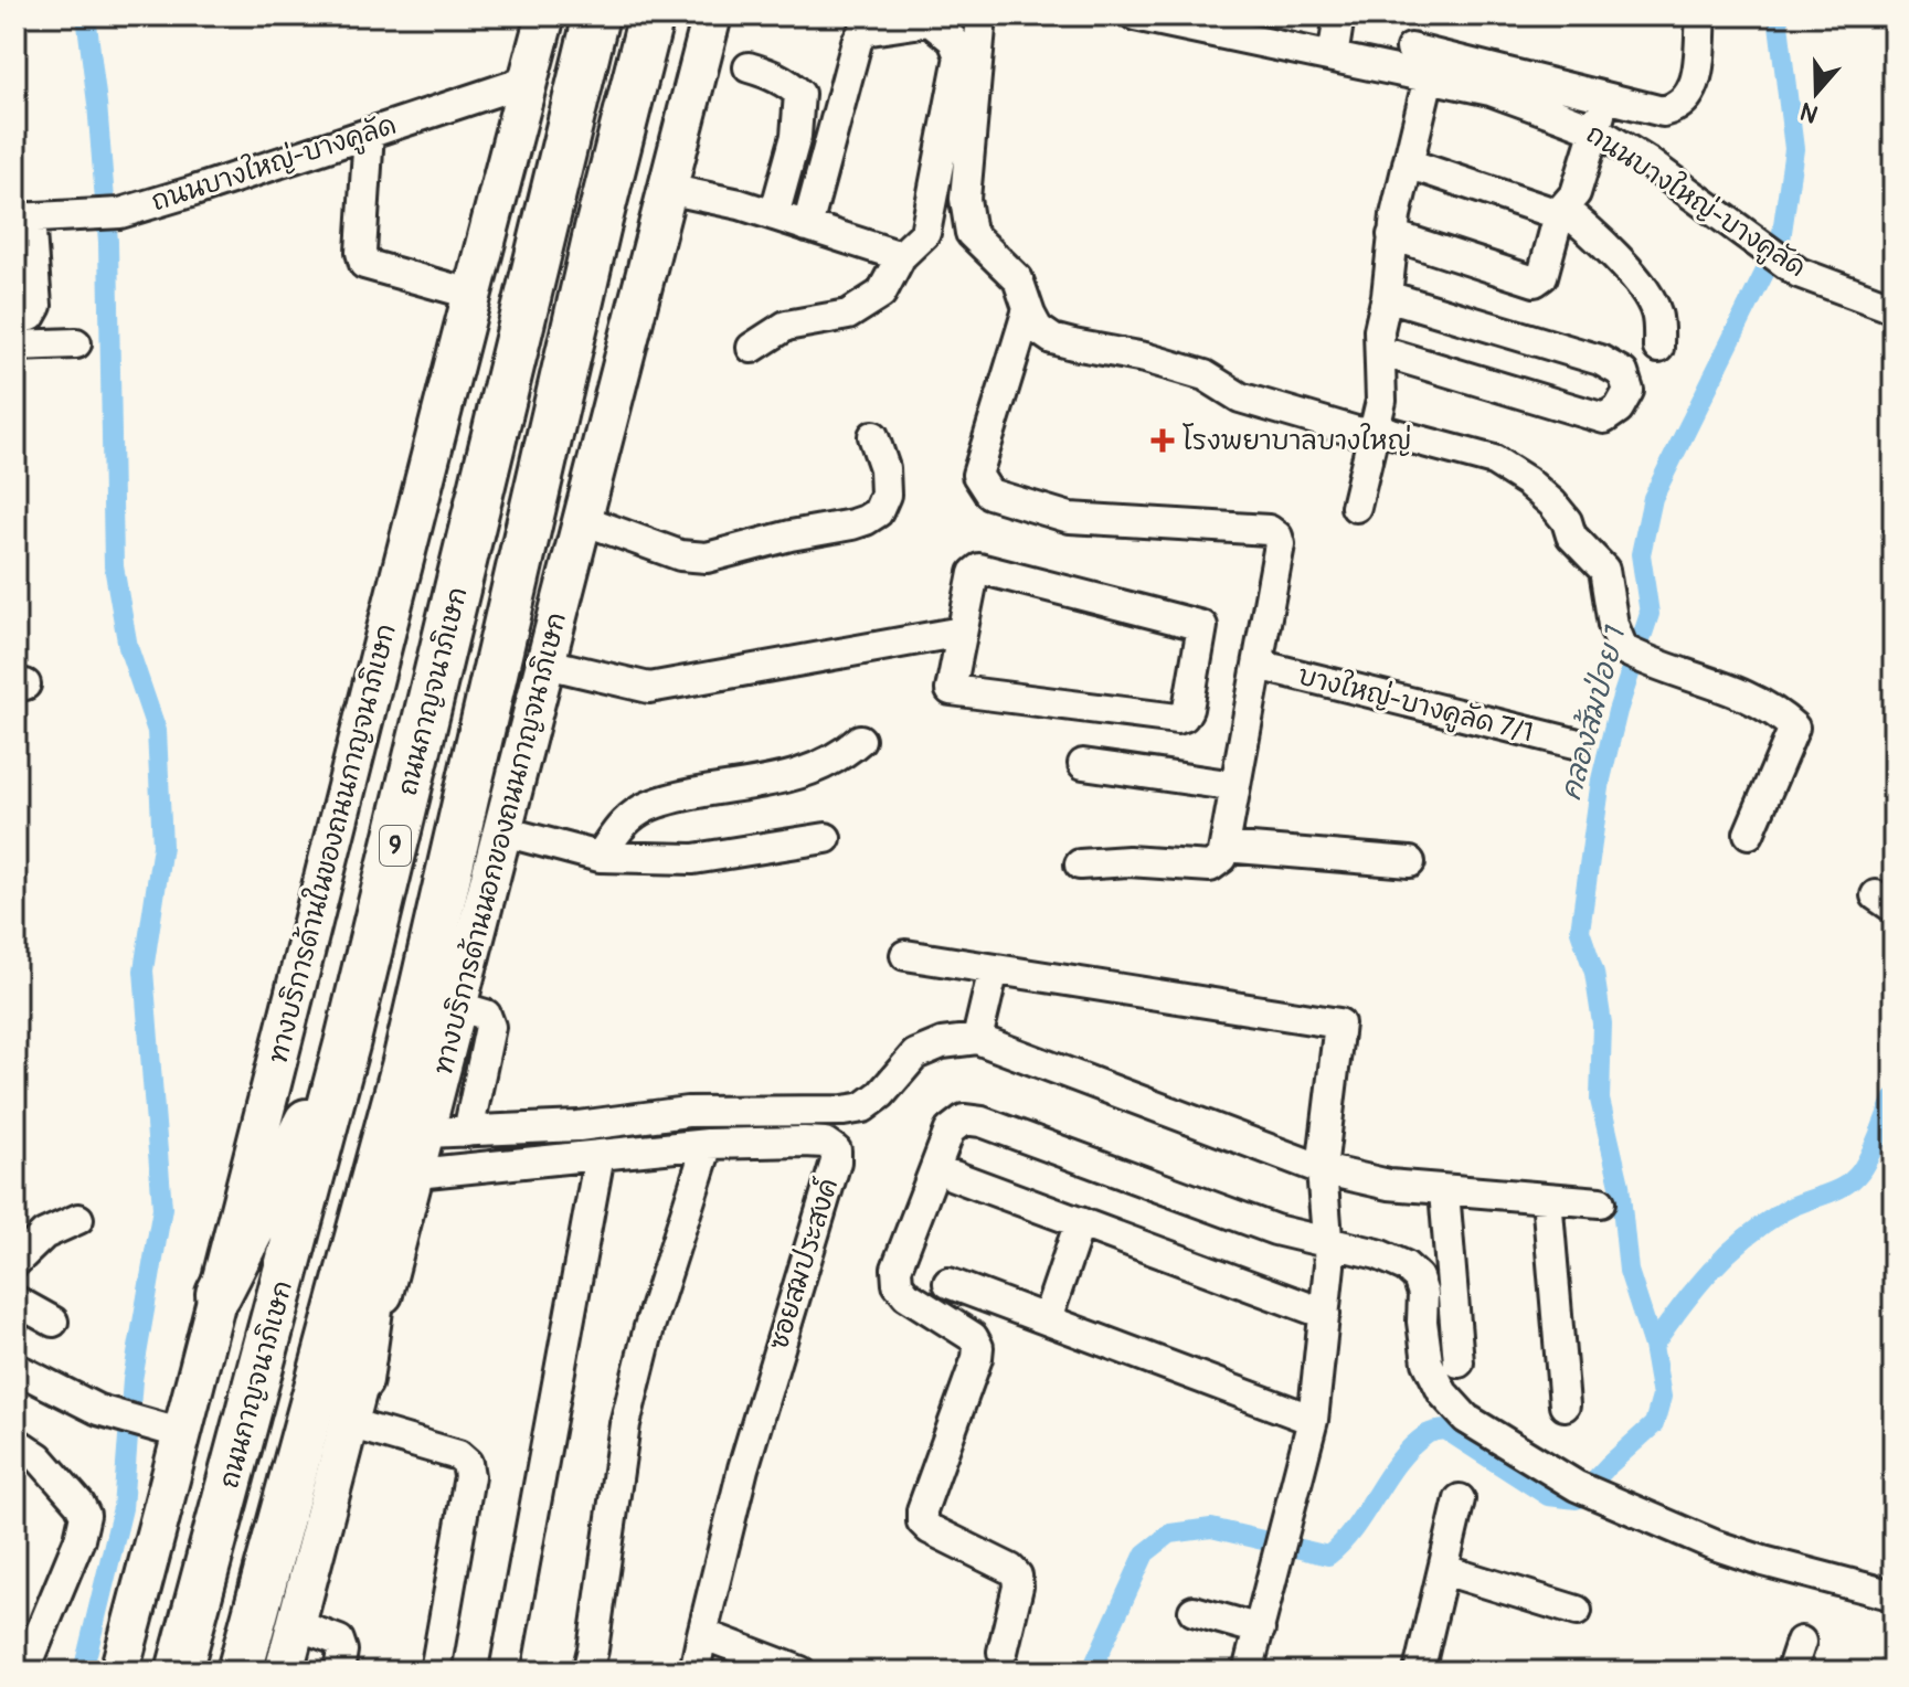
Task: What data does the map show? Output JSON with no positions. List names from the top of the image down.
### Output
{
  "streets": {
    "highway": ["ถนนกาญจนาภิเษก", "9"],
    "main road": ["ทางบริการด้านในของถนนกาญจนาภิเษก", "ทางบริการด้านนอกของถนนกาญจนาภิเษก"],
    "street": ["ถนนบางใหญ่-บางคูลัด", "บางใหญ่-บางคูลัด 7/1", "ซอยสมประสงค์"]
  },
  "crossings": [
    ["ถนนบางใหญ่-บางคูลัด", "ทางบริการด้านในของถนนกาญจนาภิเษก"],
    ["ทางบริการด้านนอกของถนนกาญจนาภิเษก", "ซอยสมประสงค์"]
  ],
  "water": ["คลองส้มป่อย 1"],
  "places": {
    "health": ["โรงพยาบาลบางใหญ่"]
  },
  "north": "bottom"
}
